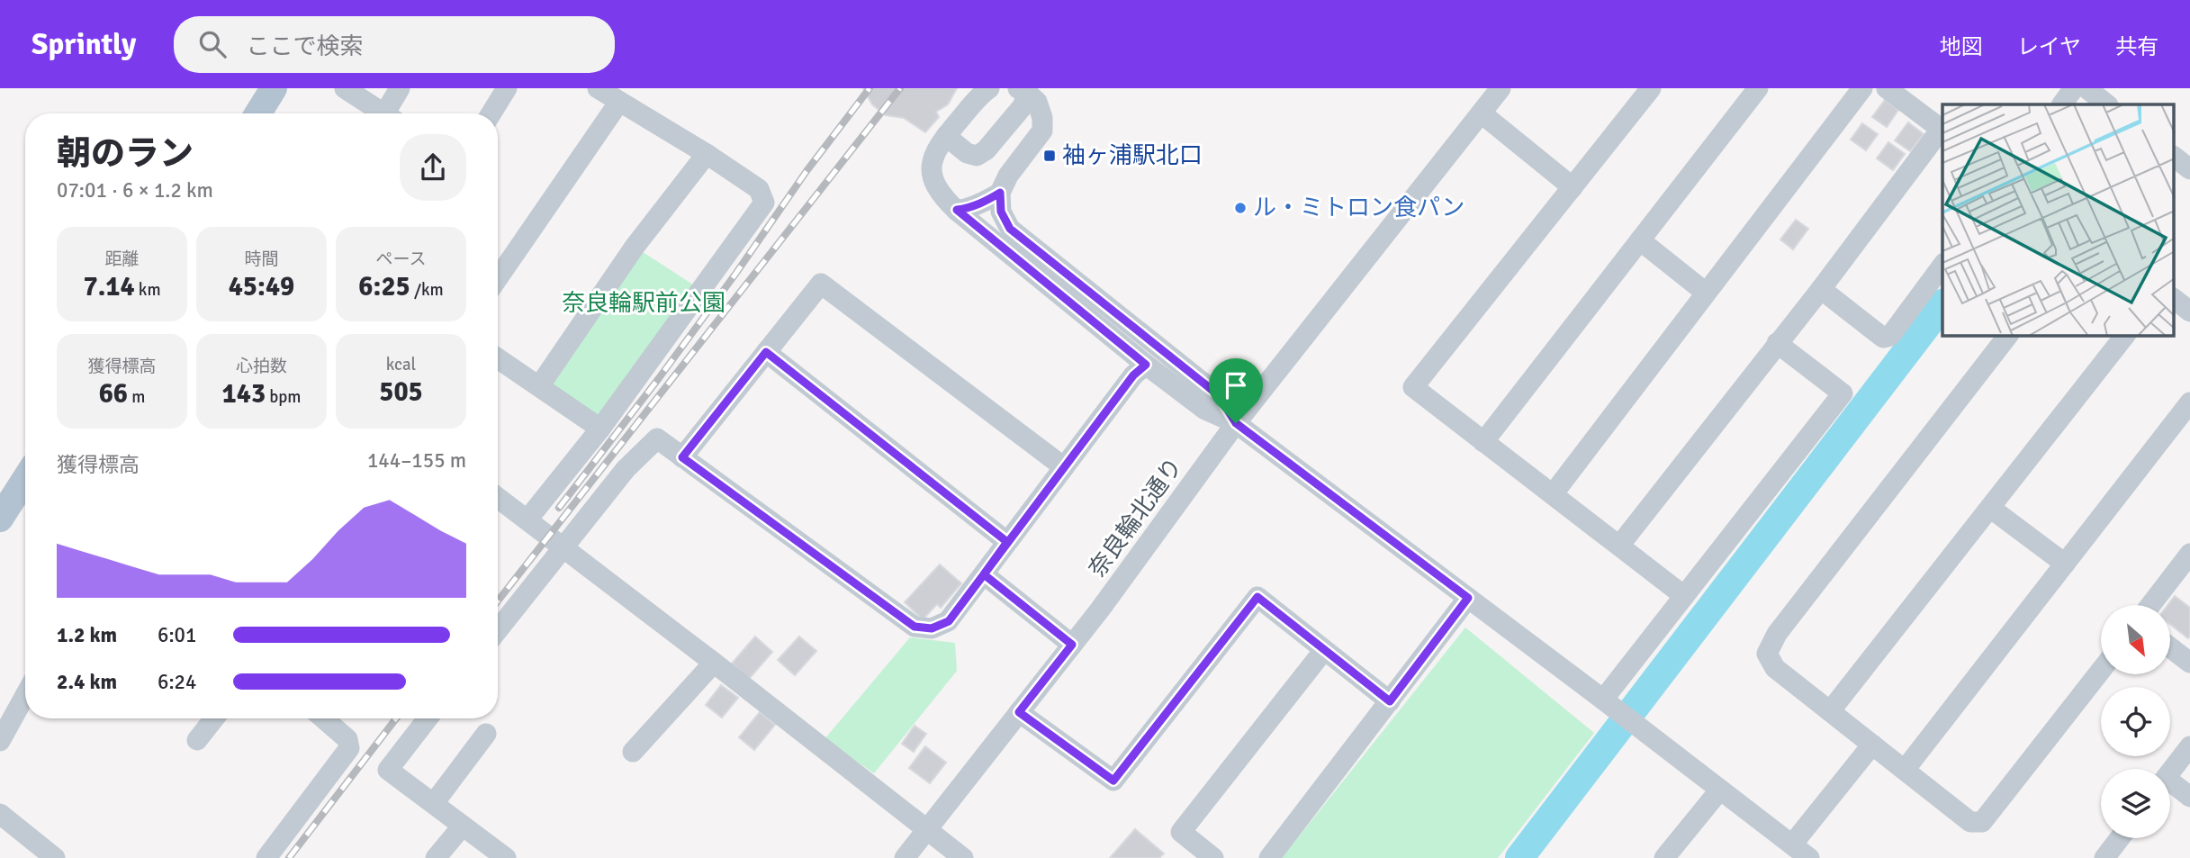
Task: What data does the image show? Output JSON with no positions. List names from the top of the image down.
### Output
{
  "streets": {
    "street": ["奈良輪北通り"]
  },
  "parks": ["奈良輪駅前公園"],
  "places": {
    "transit": ["袖ヶ浦駅北口"],
    "other": ["ル・ミトロン食パン"]
  },
  "north": "bottom right",
  "page": {
    "header": "Sprintly",
    "search": "ここで検索",
    "nav": ["地図", "レイヤ", "共有"],
    "heading": ["朝のラン", "07:01 · 6 × 1.2 km"],
    "stats": [
      ["距離", "7.14 km"],
      ["時間", "45:49"],
      ["ペース", "6:25 /km"],
      ["獲得標高", "66 m"],
      ["心拍数", "143 bpm"],
      ["kcal", "505"]
    ],
    "chart": ["獲得標高", "144–155 m"],
    "list": [
      {
        "name": "1.2 km",
        "note": "6:01"
      },
      {
        "name": "2.4 km",
        "note": "6:24"
      }
    ]
  }
}
